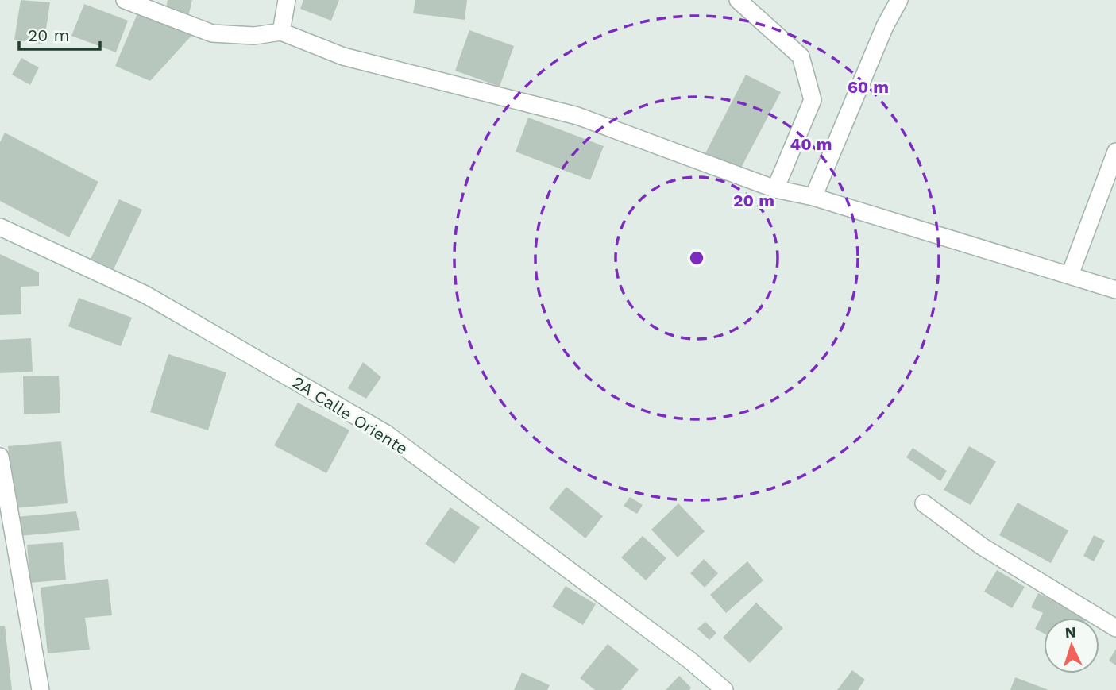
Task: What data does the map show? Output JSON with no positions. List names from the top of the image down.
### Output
{
  "streets": {
    "street": ["2A Calle Oriente"]
  },
  "scale_bar": "20 m",
  "north": "top",
  "rings": ["60 m", "40 m", "20 m"]
}
